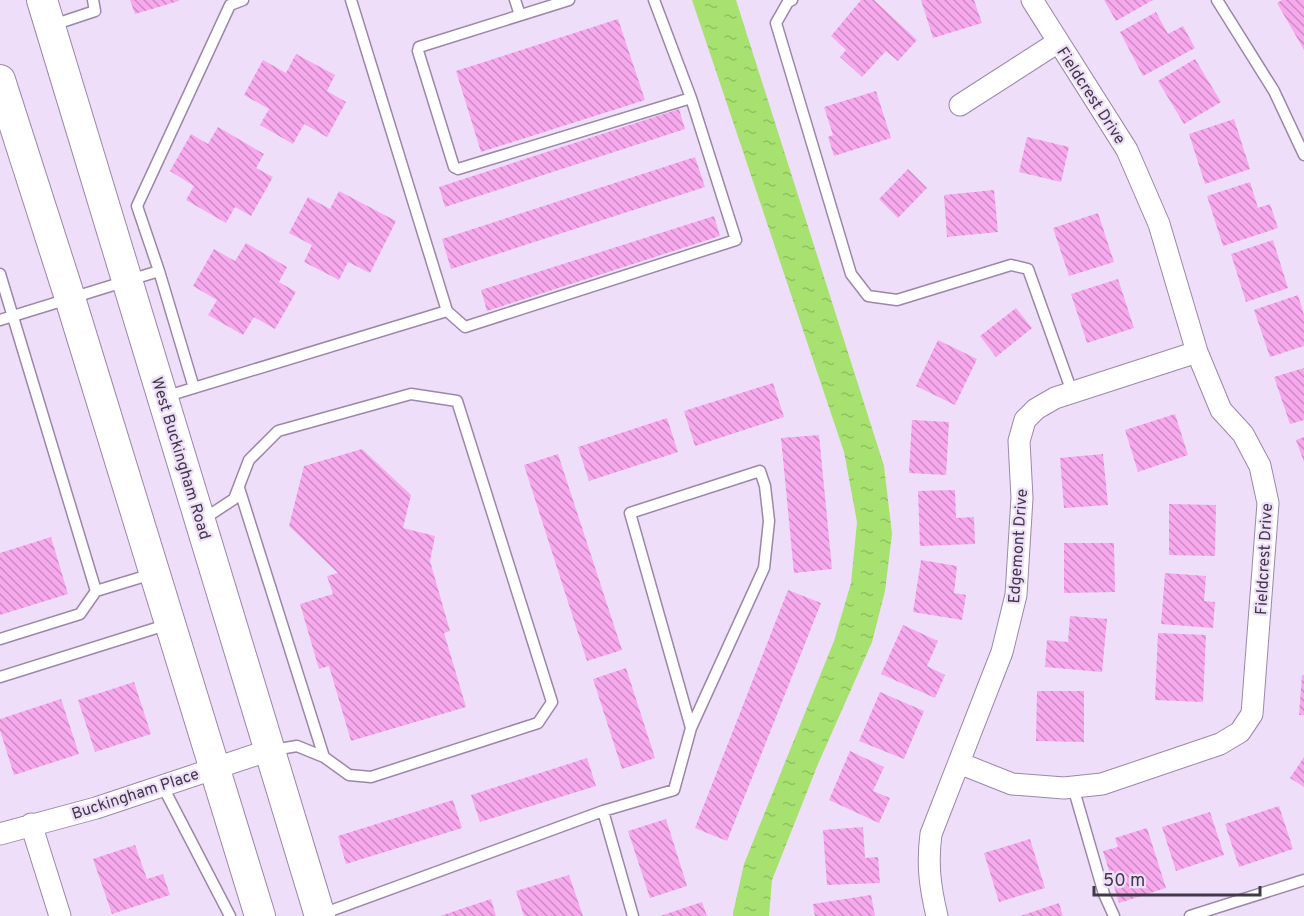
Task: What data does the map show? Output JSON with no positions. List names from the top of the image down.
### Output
{
  "streets": {
    "main road": ["West Buckingham Road"],
    "street": ["Fieldcrest Drive", "Edgemont Drive", "Buckingham Place"]
  },
  "crossings": [
    ["Fieldcrest Drive", "Edgemont Drive"],
    ["West Buckingham Road", "Buckingham Place"]
  ],
  "scale_bar": "50 m"
}
